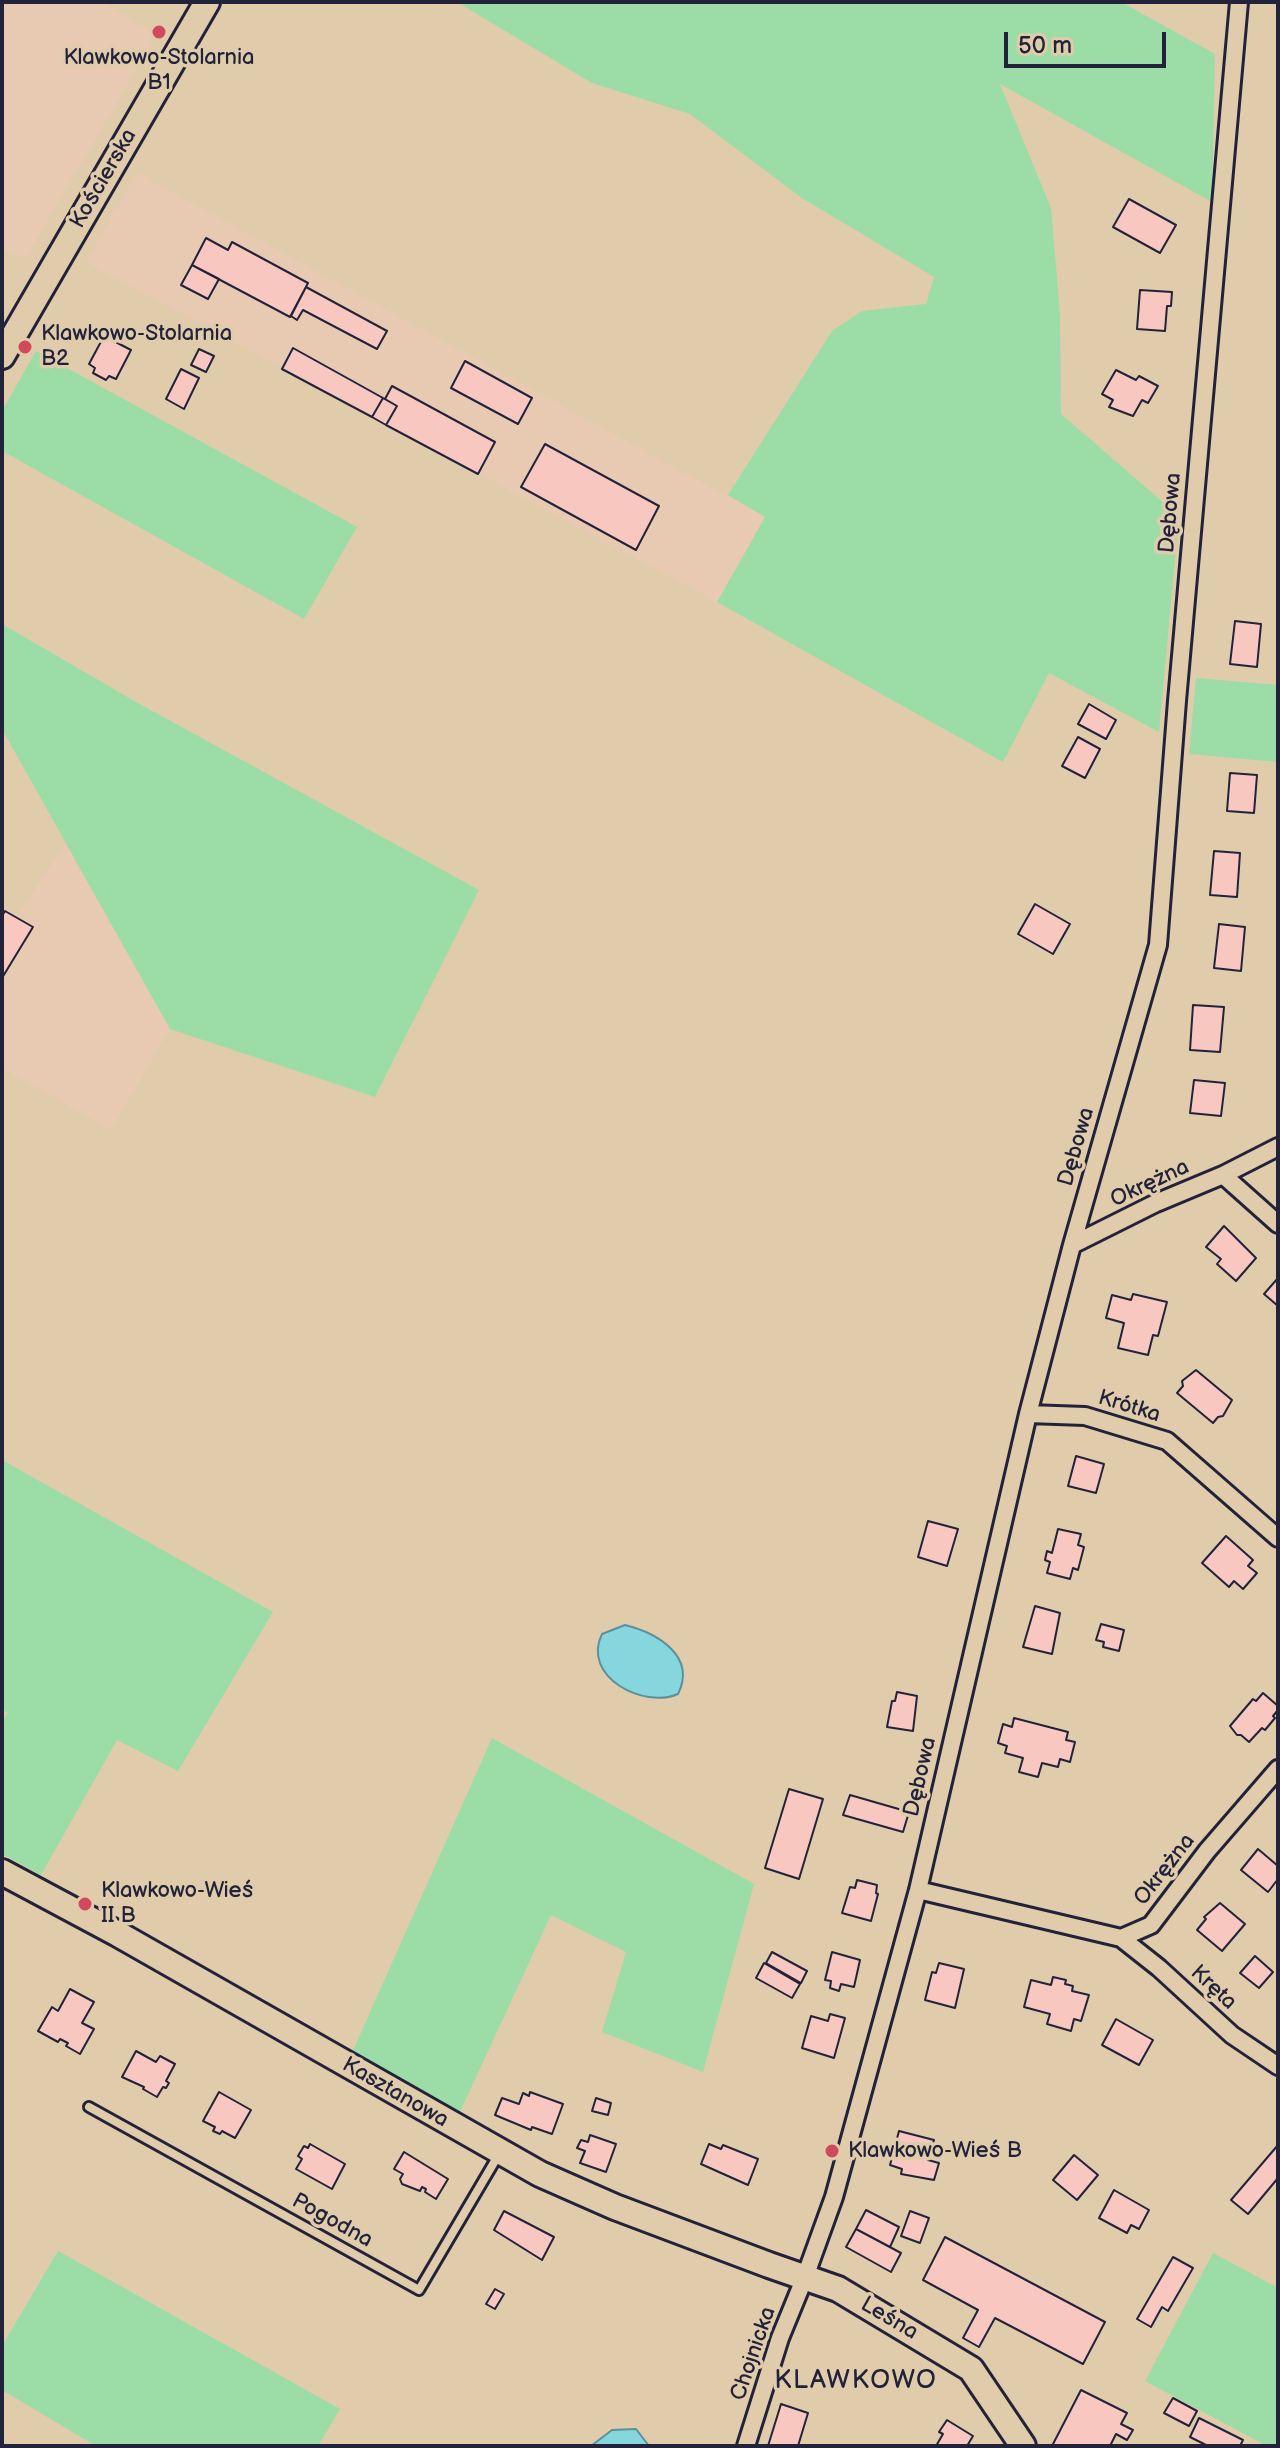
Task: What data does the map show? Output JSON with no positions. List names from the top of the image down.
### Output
{
  "streets": {
    "street": [
      "Kościerska",
      "Dębowa",
      "Okrężna",
      "Krótka",
      "Kręta",
      "Kasztanowa",
      "Leśna",
      "Chojnicka"
    ],
    "lane": ["Pogodna"]
  },
  "crossings": [
    ["Dębowa", "Okrężna"],
    ["Dębowa", "Krótka"],
    ["Dębowa", "Kasztanowa"],
    ["Dębowa", "Leśna"],
    ["Dębowa", "Chojnicka"],
    ["Okrężna", "Kręta"],
    ["Kasztanowa", "Pogodna"],
    ["Kasztanowa", "Leśna"],
    ["Kasztanowa", "Chojnicka"],
    ["Leśna", "Chojnicka"]
  ],
  "districts": ["KLAWKOWO"],
  "places": [
    "Klawkowo-Stolarnia B1",
    "Klawkowo-Stolarnia B2",
    "Klawkowo-Wieś II B",
    "Klawkowo-Wieś B"
  ],
  "scale_bar": "50 m"
}
